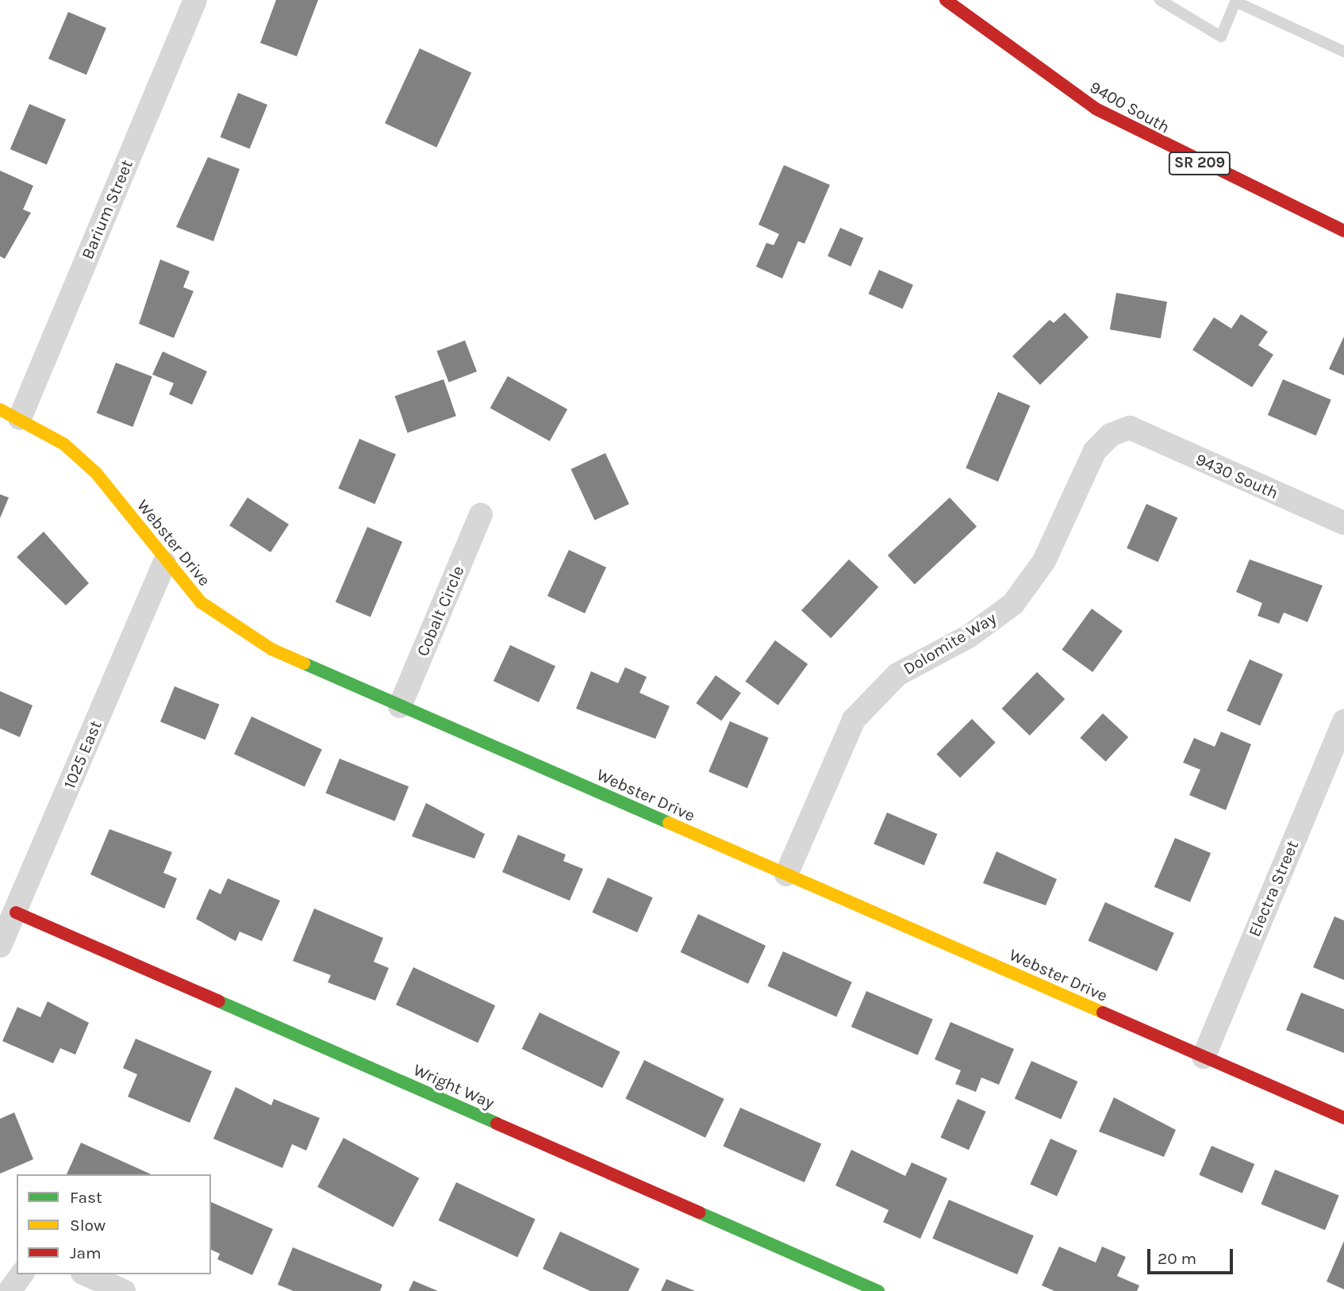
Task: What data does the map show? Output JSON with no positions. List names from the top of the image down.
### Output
{
  "streets": {
    "street": [
      "9400 South",
      "SR 209",
      "Barium Street",
      "9430 South",
      "Webster Drive",
      "Cobalt Circle",
      "Dolomite Way",
      "1025 East",
      "Electra Street",
      "Wright Way"
    ]
  },
  "crossings": [
    ["Barium Street", "Webster Drive"],
    ["9430 South", "Dolomite Way"],
    ["Webster Drive", "Cobalt Circle"],
    ["Webster Drive", "Dolomite Way"],
    ["Webster Drive", "1025 East"],
    ["Webster Drive", "Electra Street"],
    ["1025 East", "Wright Way"]
  ],
  "legend": ["Fast", "Slow", "Jam"],
  "scale_bar": "20 m"
}
